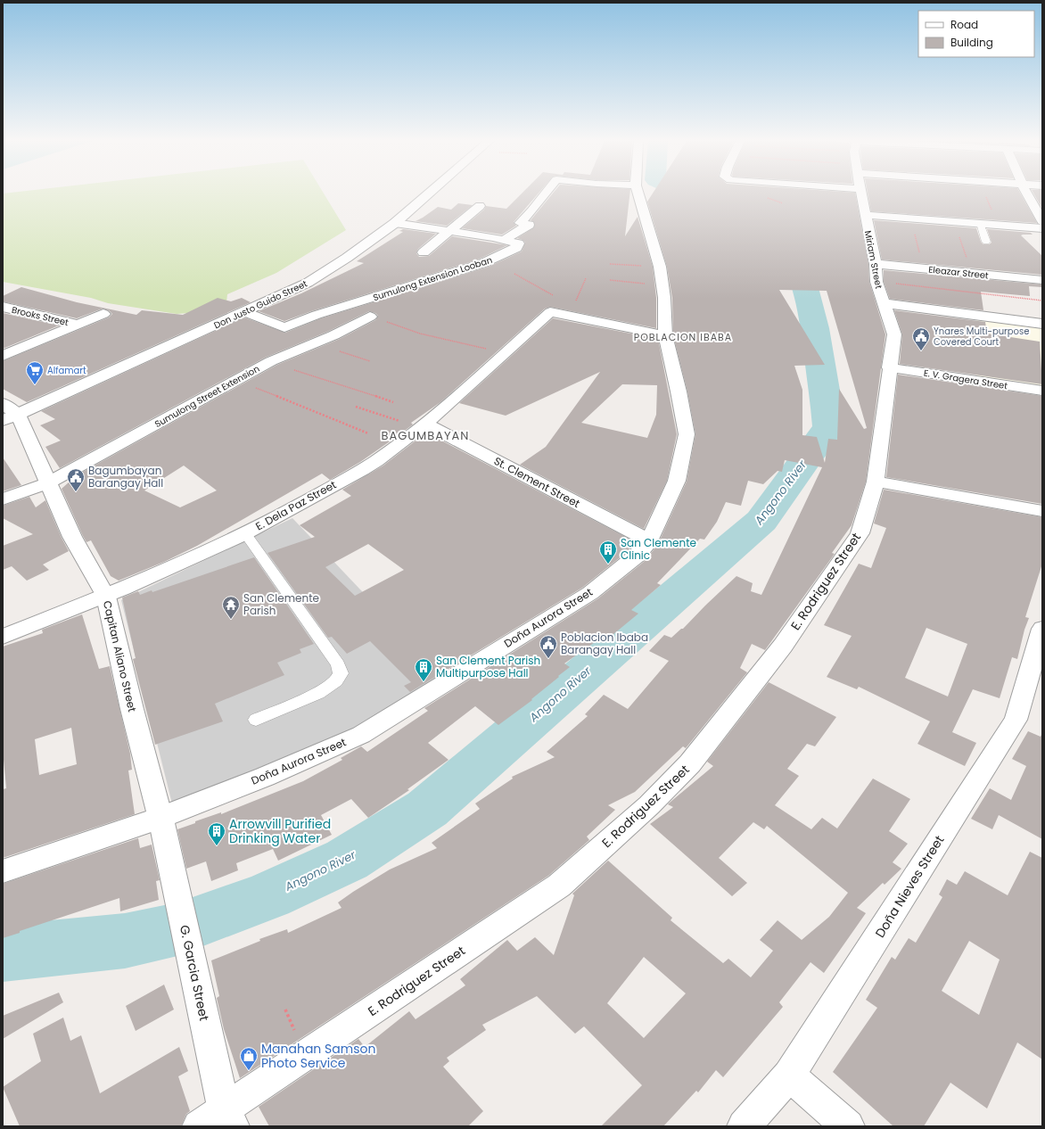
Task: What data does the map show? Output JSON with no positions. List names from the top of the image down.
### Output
{
  "streets": {
    "street": [
      "Miriam Street",
      "Eleazar Street",
      "Sumulong Extension Looban",
      "Don Justo Guido Street",
      "Brooks Street",
      "E. V. Gragera Street",
      "Sumulong Street Extension",
      "St. Clement Street",
      "E. Dela Paz Street",
      "E. Rodriguez Street",
      "Doña Aurora Street",
      "Capitan Aliano Street",
      "Doña Nieves Street",
      "G. Garcia Street"
    ]
  },
  "crossings": [
    ["Miriam Street", "Eleazar Street"],
    ["Miriam Street", "E. Rodriguez Street"],
    ["Sumulong Extension Looban", "Don Justo Guido Street"],
    ["Don Justo Guido Street", "Capitan Aliano Street"],
    ["E. V. Gragera Street", "E. Rodriguez Street"],
    ["Sumulong Street Extension", "Capitan Aliano Street"],
    ["St. Clement Street", "E. Dela Paz Street"],
    ["St. Clement Street", "Doña Aurora Street"],
    ["E. Dela Paz Street", "Capitan Aliano Street"],
    ["E. Rodriguez Street", "G. Garcia Street"],
    ["Doña Aurora Street", "Capitan Aliano Street"],
    ["Doña Aurora Street", "G. Garcia Street"],
    ["Capitan Aliano Street", "G. Garcia Street"]
  ],
  "districts": ["POBLACION IBABA", "BAGUMBAYAN"],
  "water": ["Angono River"],
  "places": {
    "public building": ["Ynares Multi-purpose Covered Court", "Bagumbayan Barangay Hall", "Poblacion Ibaba Barangay Hall"],
    "supermarket": ["Alfamart"],
    "building": ["San Clemente Clinic", "San Clement Parish Multipurpose Hall", "Arrowvill Purified Drinking Water"],
    "temple": ["San Clemente Parish"],
    "shop": ["Manahan Samson Photo Service"]
  },
  "legend": ["Road", "Building"]
}
